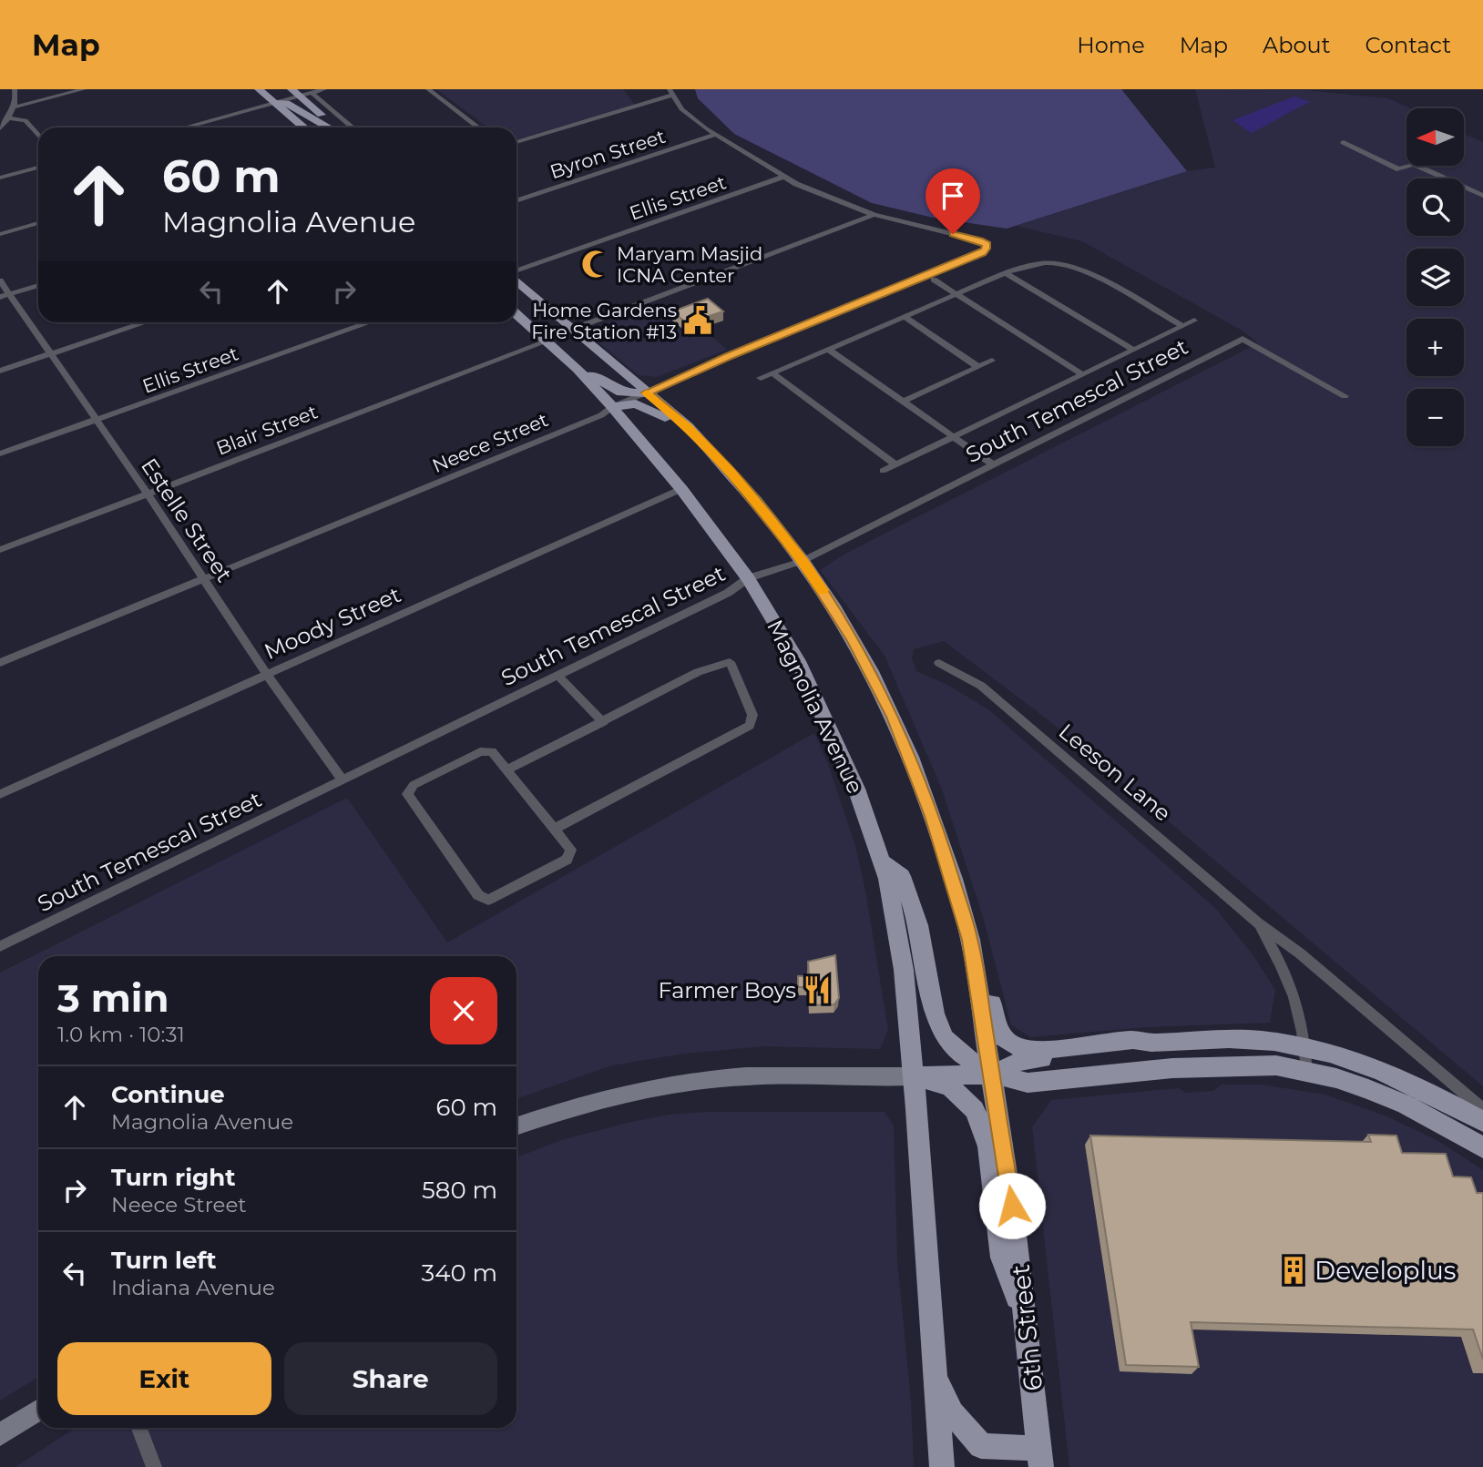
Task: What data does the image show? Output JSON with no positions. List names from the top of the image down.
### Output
{
  "streets": {
    "main road": ["Magnolia Avenue", "6th Street"],
    "street": [
      "Byron Street",
      "Ellis Street",
      "South Temescal Street",
      "Blair Street",
      "Neece Street",
      "Estelle Street",
      "Moody Street",
      "Leeson Lane"
    ]
  },
  "crossings": [
    ["Ellis Street", "Estelle Street"],
    ["South Temescal Street", "Estelle Street"],
    ["South Temescal Street", "Magnolia Avenue"],
    ["Blair Street", "Estelle Street"],
    ["Blair Street", "Magnolia Avenue"],
    ["Neece Street", "Estelle Street"],
    ["Neece Street", "Magnolia Avenue"],
    ["Estelle Street", "Moody Street"],
    ["Moody Street", "Magnolia Avenue"]
  ],
  "places": {
    "mosque": ["Maryam Masjid ICNA Center"],
    "public building": ["Home Gardens Fire Station #13"],
    "restaurant": ["Farmer Boys"],
    "building": ["Developlus"]
  },
  "north": "left",
  "page": {
    "header": "Map",
    "nav": [
      "Home",
      "Map",
      "About",
      "Contact"
    ],
    "map_buttons": ["+", "−"],
    "turn": ["60 m", "Magnolia Avenue"],
    "heading": ["3 min", "1.0 km · 10:31"],
    "list": [
      {
        "name": "Continue",
        "note": "Magnolia Avenue",
        "value": "60 m"
      },
      {
        "name": "Turn right",
        "note": "Neece Street",
        "value": "580 m"
      },
      {
        "name": "Turn left",
        "note": "Indiana Avenue",
        "value": "340 m"
      }
    ],
    "buttons": ["Exit", "Share"]
  }
}
